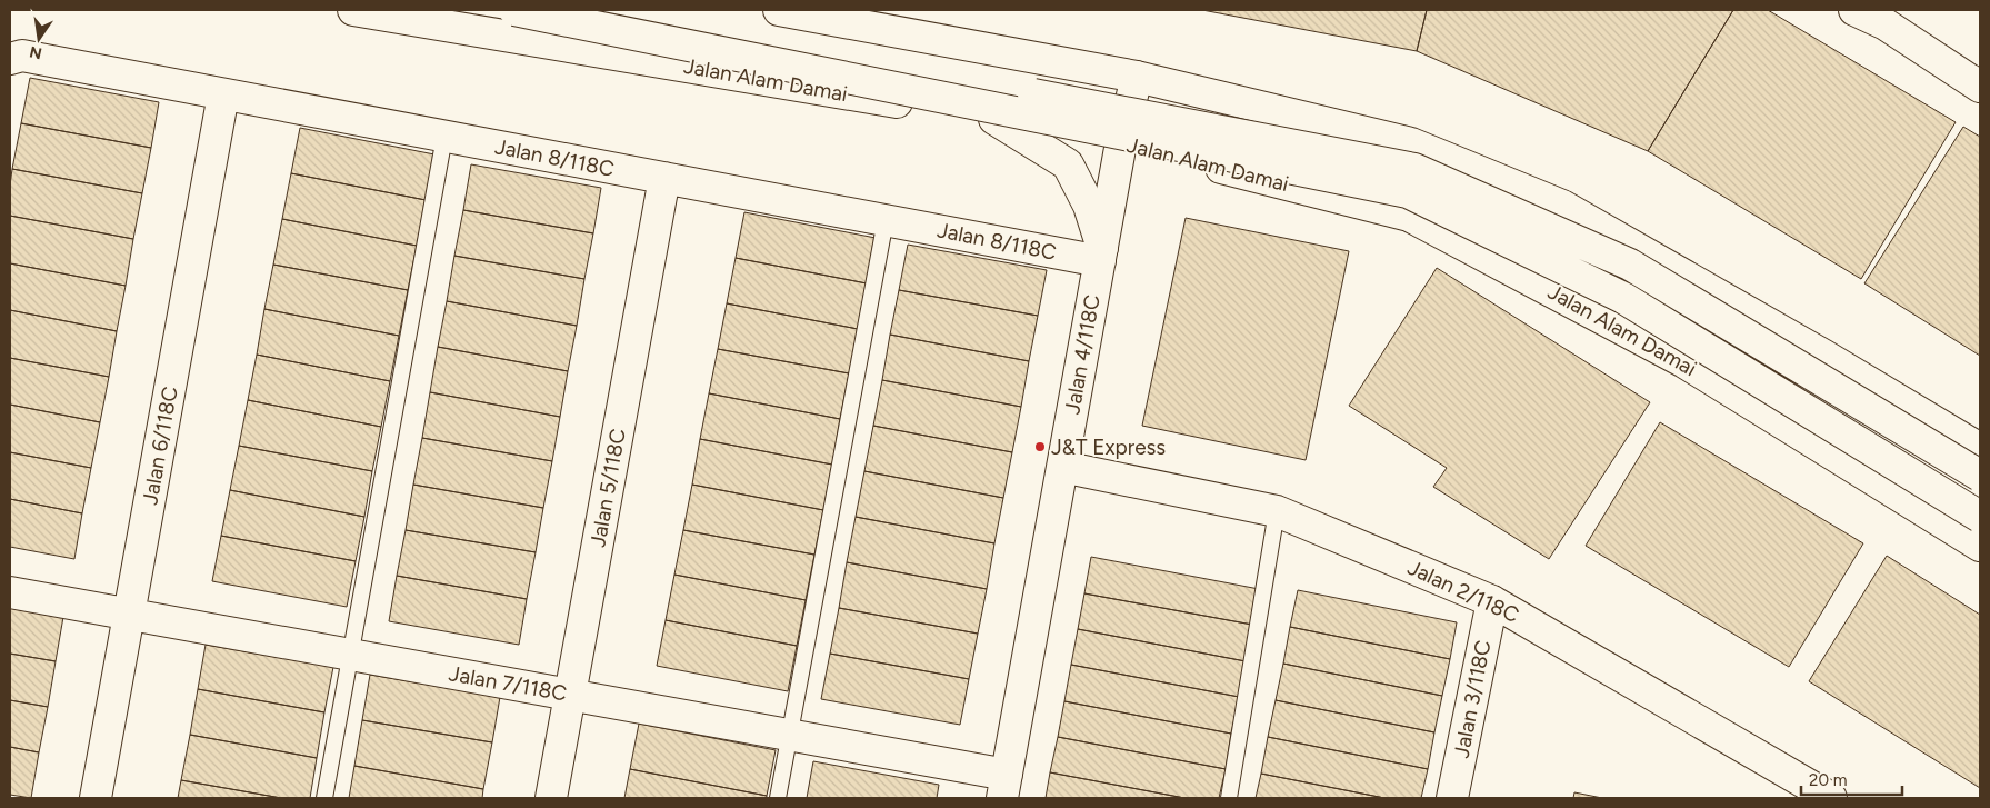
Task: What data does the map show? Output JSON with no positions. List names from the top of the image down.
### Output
{
  "streets": {
    "main road": [
      "Jalan Alam Damai",
      "Jalan 8/118C",
      "Jalan 4/118C",
      "Jalan 6/118C",
      "Jalan 5/118C",
      "Jalan 2/118C",
      "Jalan 7/118C",
      "Jalan 3/118C"
    ]
  },
  "crossings": [
    ["Jalan Alam Damai", "Jalan 4/118C"],
    ["Jalan 8/118C", "Jalan 4/118C"],
    ["Jalan 8/118C", "Jalan 6/118C"],
    ["Jalan 8/118C", "Jalan 5/118C"],
    ["Jalan 4/118C", "Jalan 2/118C"],
    ["Jalan 4/118C", "Jalan 7/118C"],
    ["Jalan 6/118C", "Jalan 7/118C"],
    ["Jalan 5/118C", "Jalan 7/118C"],
    ["Jalan 2/118C", "Jalan 3/118C"]
  ],
  "places": ["J&T Express"],
  "scale_bar": "20 m",
  "north": "bottom"
}
